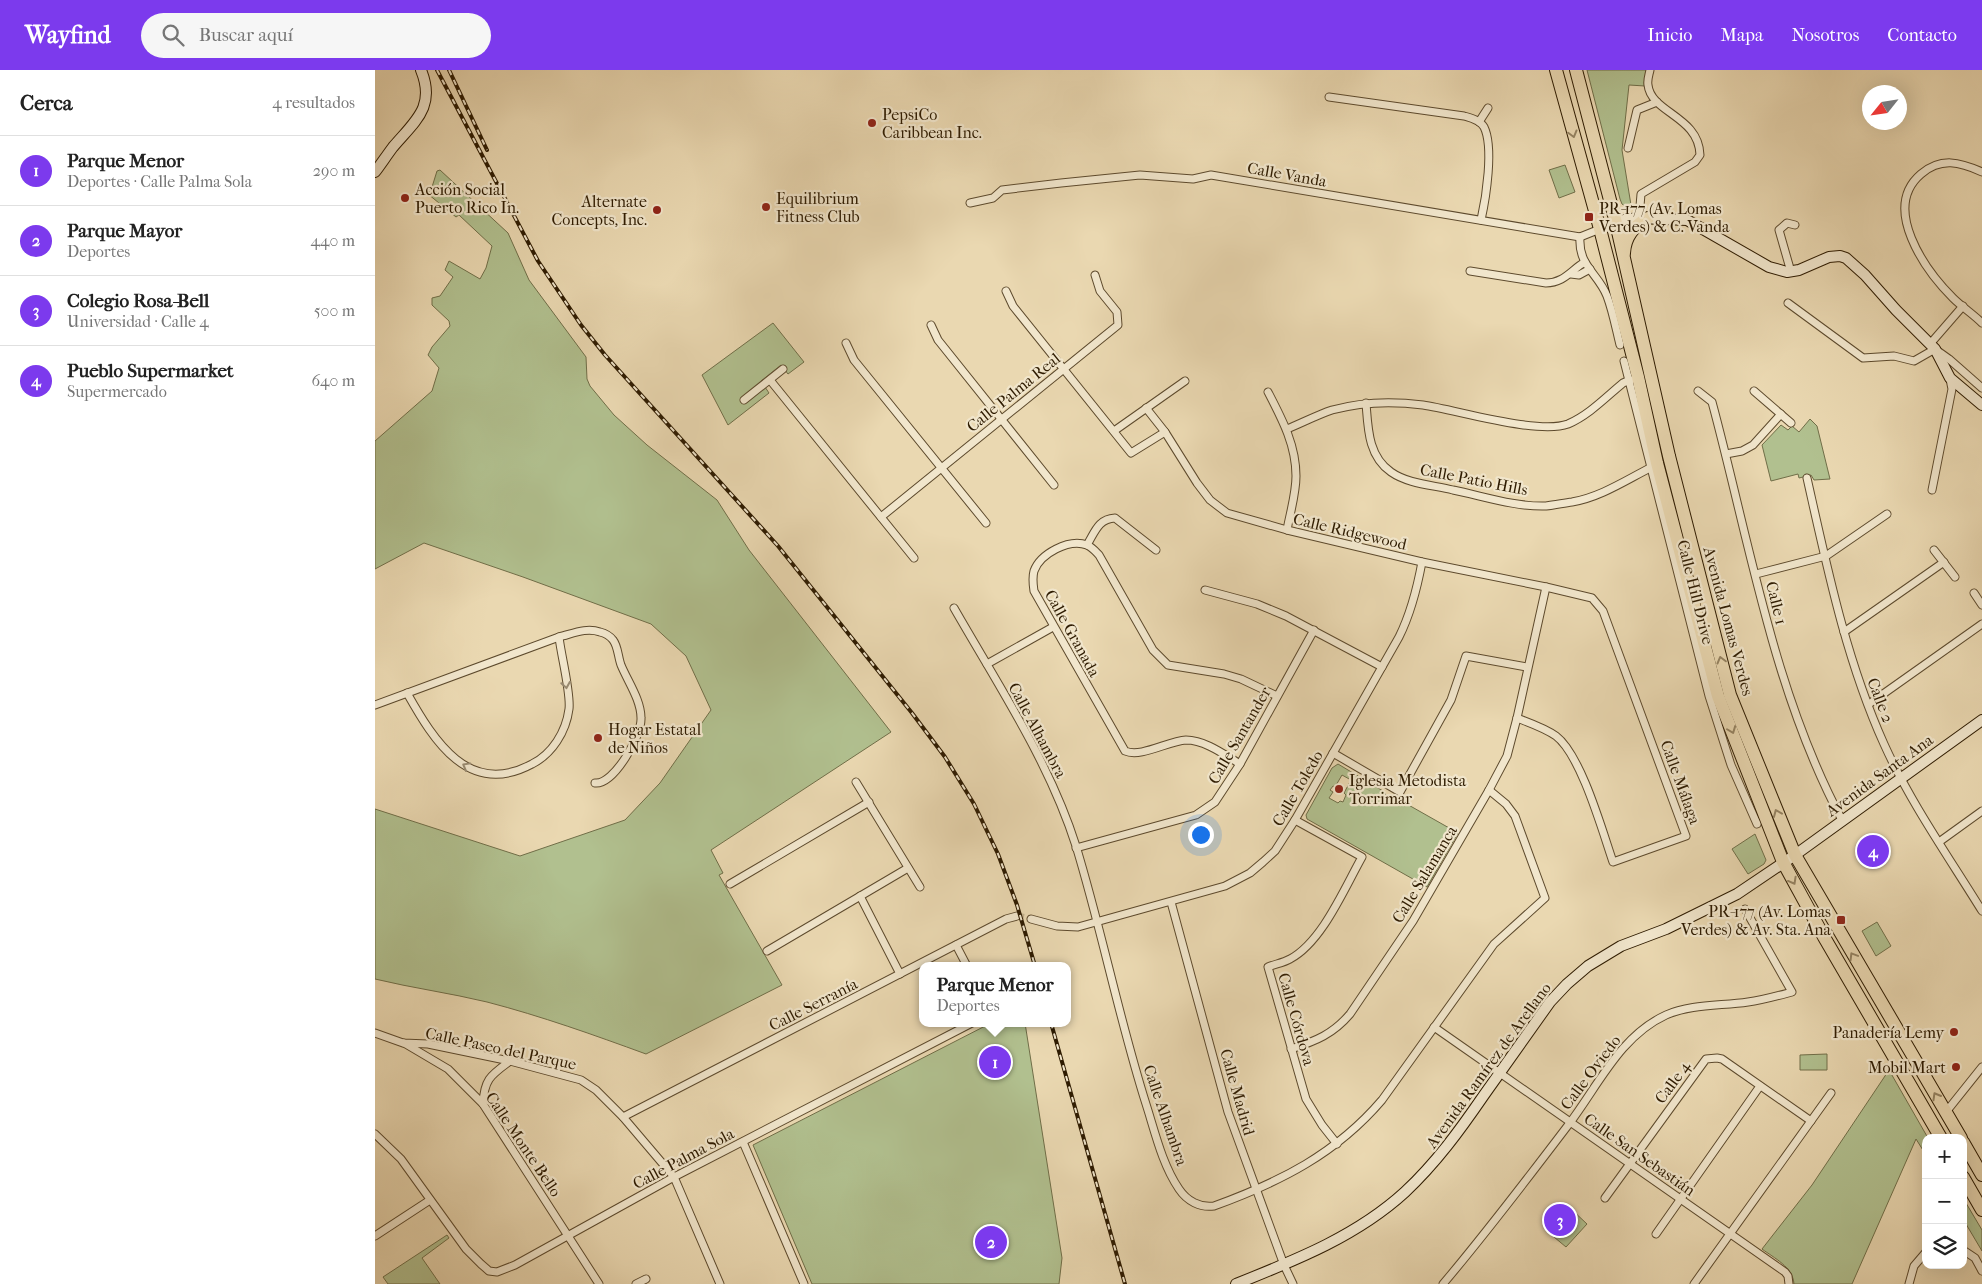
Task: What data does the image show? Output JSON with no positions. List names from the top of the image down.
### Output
{
  "streets": {
    "highway": ["Avenida Lomas Verdes"],
    "street": [
      "Calle Vanda",
      "Calle Palma Real",
      "Calle Patio Hills",
      "Calle Ridgewood",
      "Calle Hill Drive",
      "Calle 1",
      "Calle Granada",
      "Calle 2",
      "Calle Alhambra",
      "Calle Santander",
      "Avenida Santa Ana",
      "Calle Málaga",
      "Calle Toledo",
      "Calle Salamanca",
      "Calle Serranía",
      "Calle Córdova",
      "Calle Paseo del Parque",
      "Avenida Ramírez de Arellano",
      "Calle Oviedo",
      "Calle 4",
      "Calle Madrid",
      "Calle Monte Bello",
      "Calle San Sebastián",
      "Calle Palma Sola"
    ]
  },
  "crossings": [
    ["Calle Patio Hills", "Calle Hill Drive"],
    ["Calle Ridgewood", "Calle Málaga"],
    ["Calle Ridgewood", "Calle Toledo"],
    ["Calle Ridgewood", "Calle Salamanca"],
    ["Calle 1", "Avenida Santa Ana"],
    ["Avenida Lomas Verdes", "Avenida Santa Ana"],
    ["Avenida Lomas Verdes", "Avenida Ramírez de Arellano"],
    ["Calle Granada", "Calle Santander"],
    ["Calle 2", "Avenida Santa Ana"],
    ["Calle Alhambra", "Calle Santander"],
    ["Calle Alhambra", "Calle Toledo"],
    ["Calle Alhambra", "Calle Salamanca"],
    ["Calle Alhambra", "Calle Córdova"],
    ["Calle Alhambra", "Calle Madrid"],
    ["Calle Alhambra", "Calle San Sebastián"],
    ["Avenida Santa Ana", "Avenida Ramírez de Arellano"],
    ["Calle Málaga", "Calle Salamanca"],
    ["Calle Toledo", "Calle Córdova"],
    ["Calle Toledo", "Calle Madrid"],
    ["Calle Salamanca", "Calle Córdova"],
    ["Calle Serranía", "Calle Paseo del Parque"],
    ["Calle Paseo del Parque", "Calle Monte Bello"],
    ["Calle Paseo del Parque", "Calle Palma Sola"],
    ["Avenida Ramírez de Arellano", "Calle Madrid"],
    ["Avenida Ramírez de Arellano", "Calle San Sebastián"],
    ["Calle Oviedo", "Calle San Sebastián"],
    ["Calle 4", "Calle San Sebastián"],
    ["Calle Monte Bello", "Calle Palma Sola"]
  ],
  "places": {
    "other": [
      "PepsiCo Caribbean Inc.",
      "Acción Social Puerto Rico In.",
      "Equilibrium Fitness Club",
      "Alternate Concepts, Inc.",
      "Hogar Estatal de Niños",
      "Iglesia Metodista Torrimar",
      "Panadería Lemy",
      "Mobil Mart"
    ],
    "transit": ["PR-177 (Av. Lomas Verdes) & C. Vanda", "PR-177 (Av. Lomas Verdes) & Av. Sta. Ana"]
  },
  "north": "bottom left",
  "page": {
    "header": "Wayfind",
    "search": "Buscar aquí",
    "nav": [
      "Inicio",
      "Mapa",
      "Nosotros",
      "Contacto"
    ],
    "heading": ["Cerca", "4 resultados"],
    "list": [
      {
        "mark": "1",
        "name": "Parque Menor",
        "note": "Deportes · Calle Palma Sola",
        "value": "290 m"
      },
      {
        "mark": "2",
        "name": "Parque Mayor",
        "note": "Deportes",
        "value": "440 m"
      },
      {
        "mark": "3",
        "name": "Colegio Rosa-Bell",
        "note": "Universidad · Calle 4",
        "value": "500 m"
      },
      {
        "mark": "4",
        "name": "Pueblo Supermarket",
        "note": "Supermercado",
        "value": "640 m"
      }
    ],
    "pins": [
      "4",
      "1",
      "3",
      "2"
    ],
    "popup": ["Parque Menor", "Deportes"],
    "map_buttons": ["+", "−"]
  }
}
